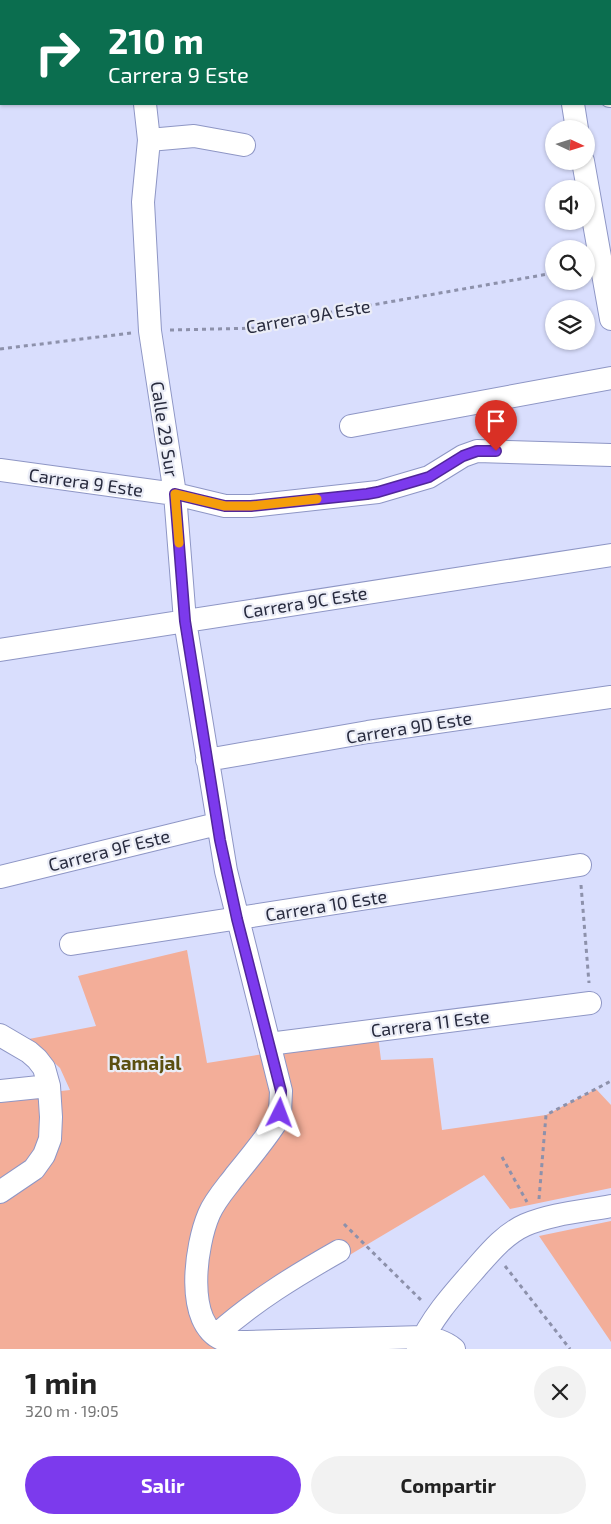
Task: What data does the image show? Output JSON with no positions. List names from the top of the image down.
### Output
{
  "streets": {
    "street": [
      "Calle 29 Sur",
      "Carrera 9 Este",
      "Carrera 9C Este",
      "Carrera 9D Este",
      "Carrera 9F Este",
      "Carrera 10 Este",
      "Carrera 11 Este"
    ],
    "path": ["Carrera 9A Este"]
  },
  "crossings": [
    ["Carrera 9A Este", "Calle 29 Sur"],
    ["Calle 29 Sur", "Carrera 9 Este"],
    ["Calle 29 Sur", "Carrera 9C Este"],
    ["Calle 29 Sur", "Carrera 9D Este"],
    ["Calle 29 Sur", "Carrera 9F Este"],
    ["Calle 29 Sur", "Carrera 10 Este"],
    ["Calle 29 Sur", "Carrera 11 Este"]
  ],
  "districts": ["Ramajal"],
  "north": "right",
  "page": {
    "turn": ["210 m", "Carrera 9 Este"],
    "heading": ["1 min", "320 m · 19:05"],
    "buttons": ["Salir", "Compartir"]
  }
}
